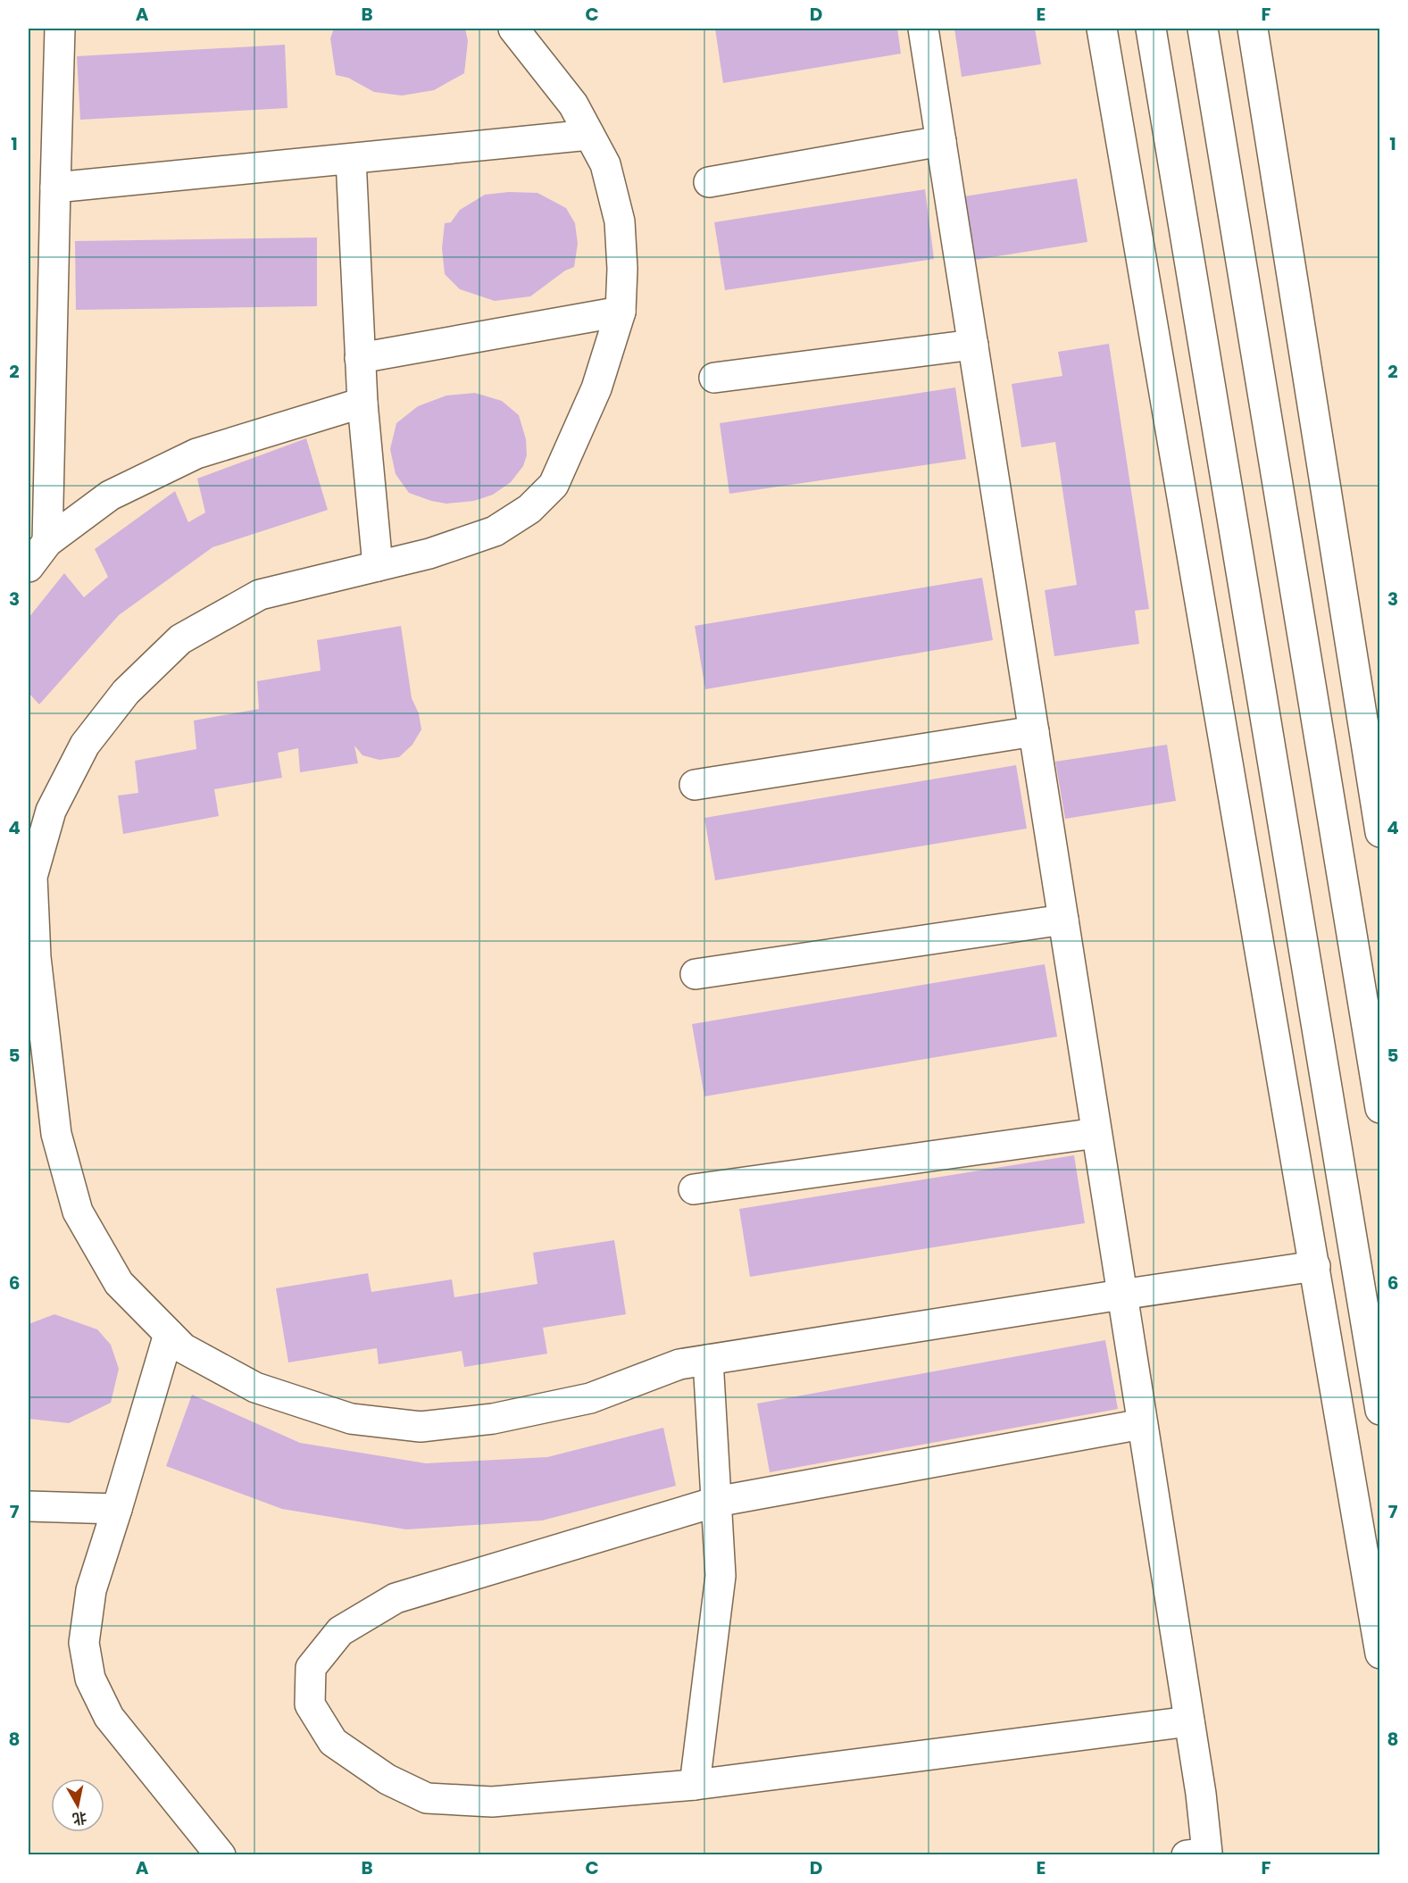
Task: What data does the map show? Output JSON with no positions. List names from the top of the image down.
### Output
{
  "north": "bottom",
  "grid": {
    "columns": [
      "A",
      "B",
      "C",
      "D",
      "E",
      "F"
    ],
    "rows": [
      "1",
      "2",
      "3",
      "4",
      "5",
      "6",
      "7",
      "8"
    ]
  }
}
